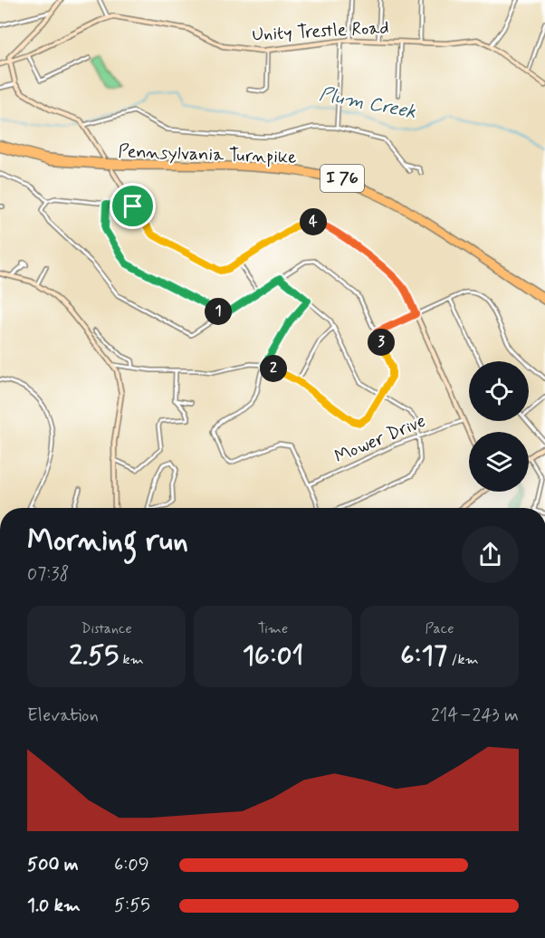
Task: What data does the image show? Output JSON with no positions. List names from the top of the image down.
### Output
{
  "streets": {
    "highway": ["Pennsylvania Turnpike", "I 76"],
    "street": ["Unity Trestle Road", "Mower Drive"]
  },
  "water": ["Plum Creek"],
  "page": {
    "pins": [
      "4",
      "1",
      "3",
      "2"
    ],
    "heading": ["Morning run", "07:38"],
    "stats": [
      ["Distance", "2.55 km"],
      ["Time", "16:01"],
      ["Pace", "6:17 /km"]
    ],
    "chart": ["Elevation", "214–243 m"],
    "list": [
      {
        "name": "500 m",
        "note": "6:09"
      },
      {
        "name": "1.0 km",
        "note": "5:55"
      }
    ]
  }
}
